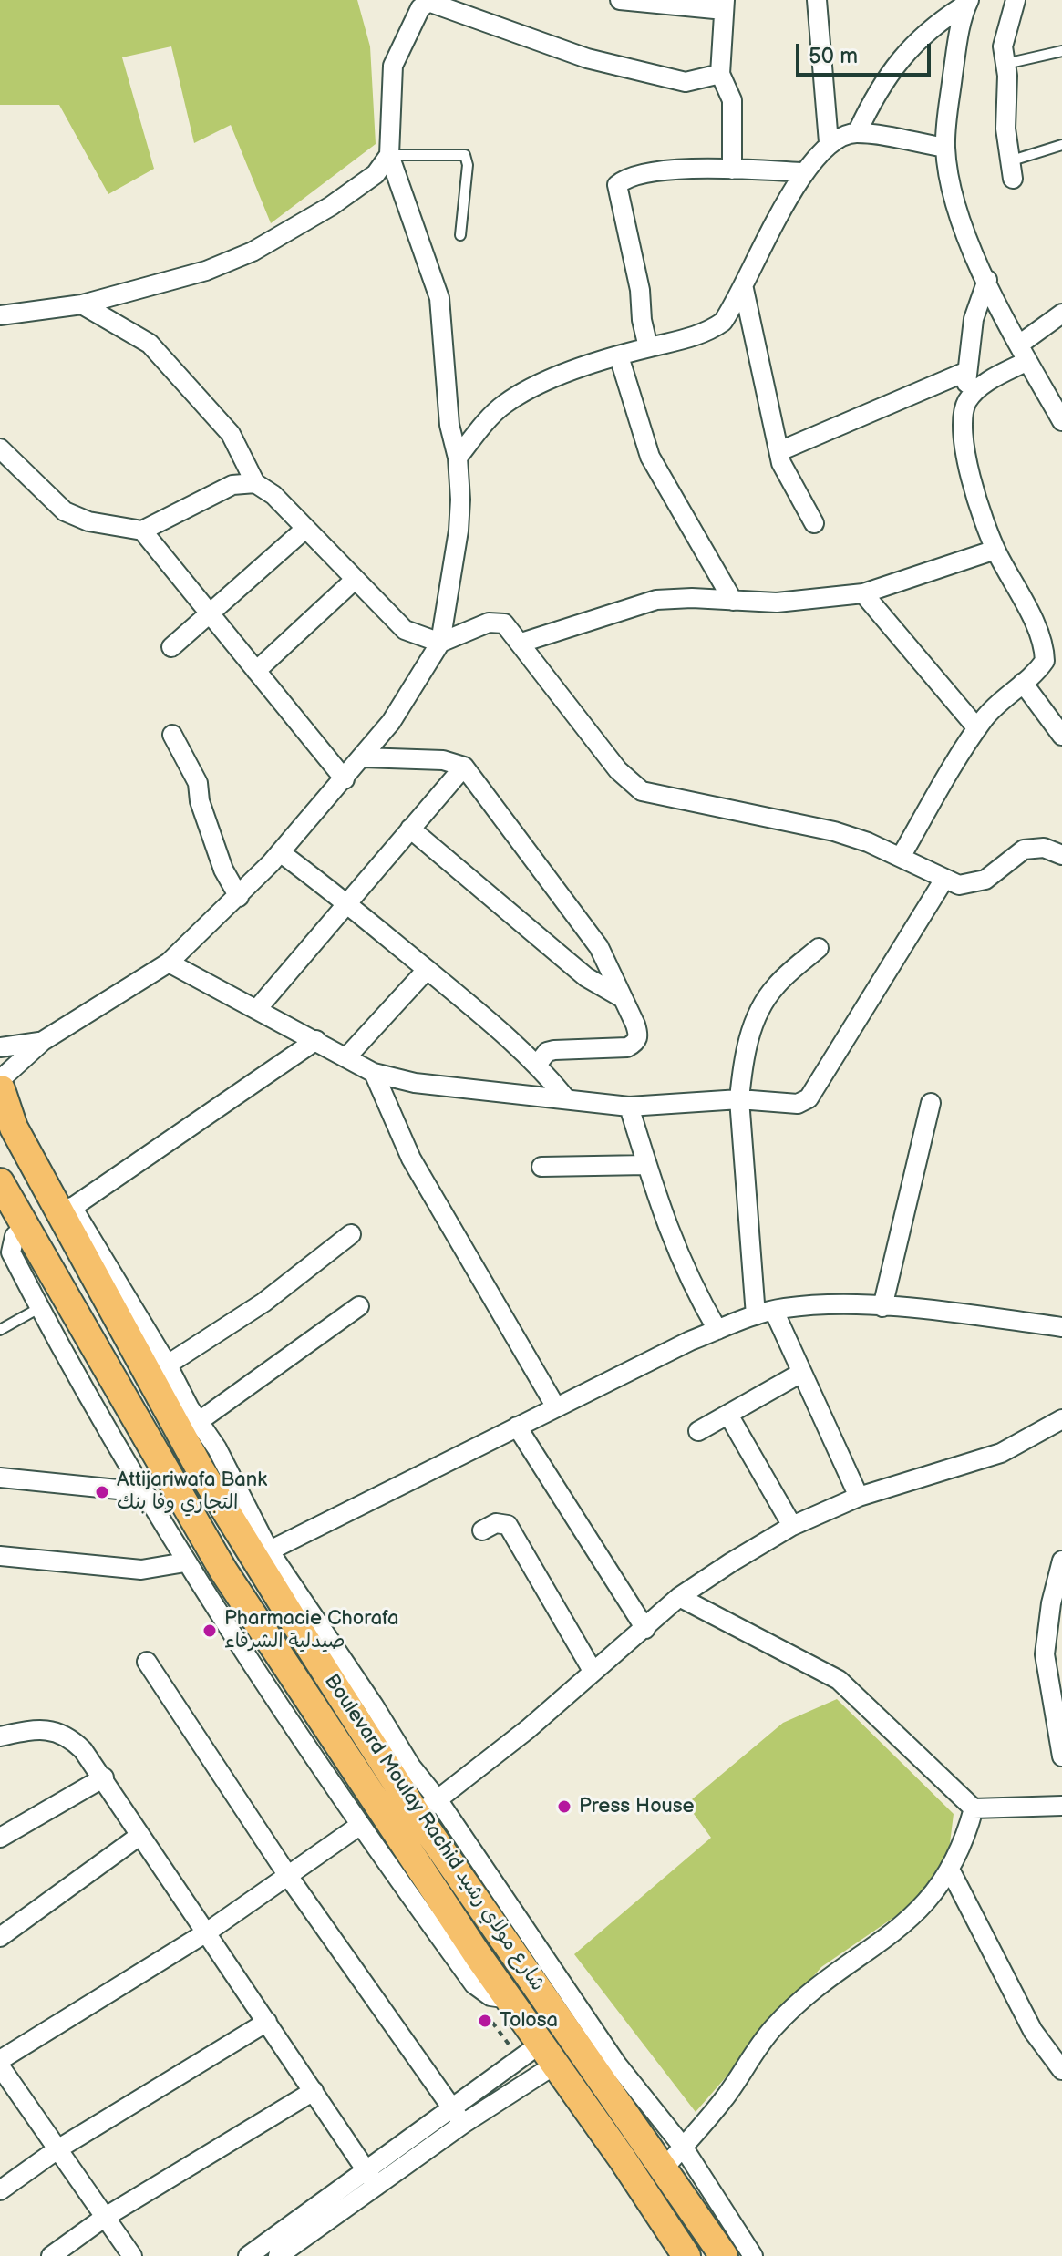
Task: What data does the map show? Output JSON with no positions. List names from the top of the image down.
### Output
{
  "streets": {
    "main road": ["Boulevard Moulay Rachid شارع مولاي رشيد"]
  },
  "places": [
    "Attijariwafa Bank التجاري وفا بنك",
    "Pharmacie Chorafa صيدلية الشرفاء",
    "Press House",
    "Tolosa"
  ],
  "scale_bar": "50 m"
}
